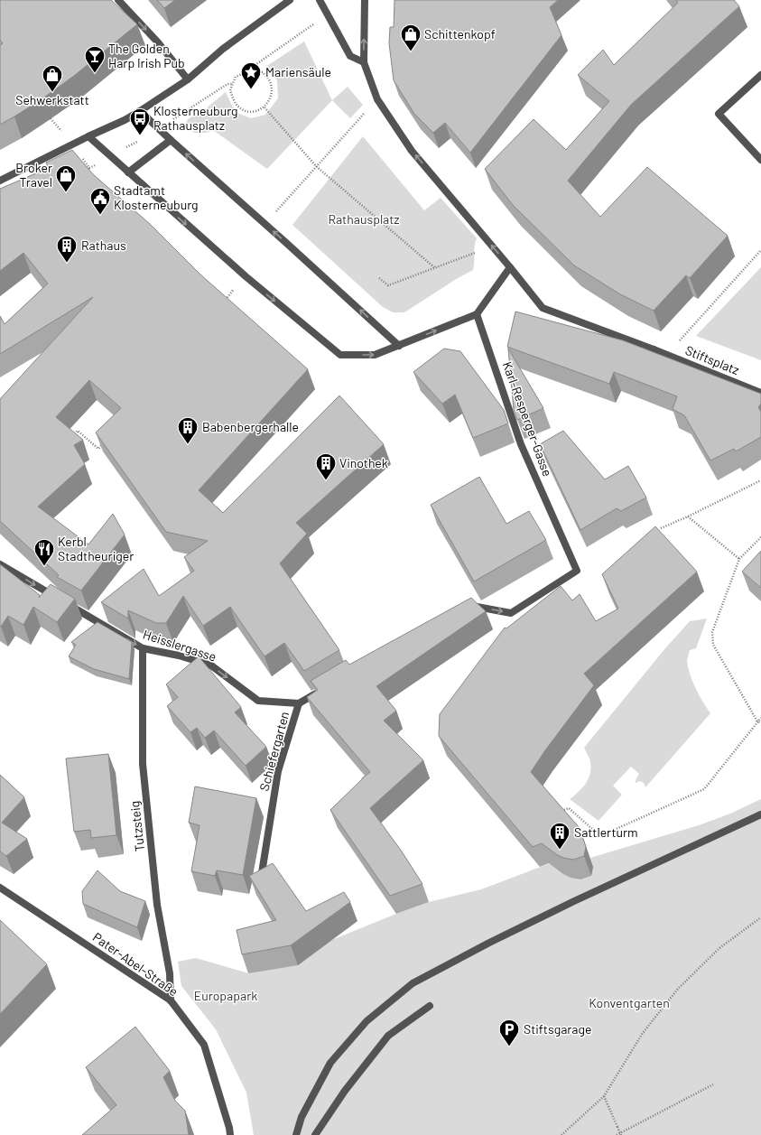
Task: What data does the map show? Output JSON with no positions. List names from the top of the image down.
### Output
{
  "streets": {
    "street": [
      "Stiftsplatz",
      "Karl-Resperger-Gasse",
      "Heisslergasse",
      "Schiefergarten",
      "Tutzsteig",
      "Pater-Abel-Straße"
    ]
  },
  "crossings": [
    ["Heisslergasse", "Schiefergarten"],
    ["Heisslergasse", "Tutzsteig"],
    ["Tutzsteig", "Pater-Abel-Straße"]
  ],
  "one_way": ["Heisslergasse"],
  "parks": ["Rathausplatz", "Europapark", "Konventgarten"],
  "places": {
    "shop": ["Schittenkopf", "Sehwerkstatt", "Broker Travel"],
    "bar": ["The Golden Harp Irish Pub"],
    "place": ["Mariensäule"],
    "bus stop": ["Klosterneuburg Rathausplatz"],
    "public building": ["Stadtamt Klosterneuburg"],
    "building": [
      "Rathaus",
      "Babenbergerhalle",
      "Vinothek",
      "Sattlerturm"
    ],
    "restaurant": ["Kerbl Stadtheuriger"],
    "parking": ["Stiftsgarage"]
  }
}
